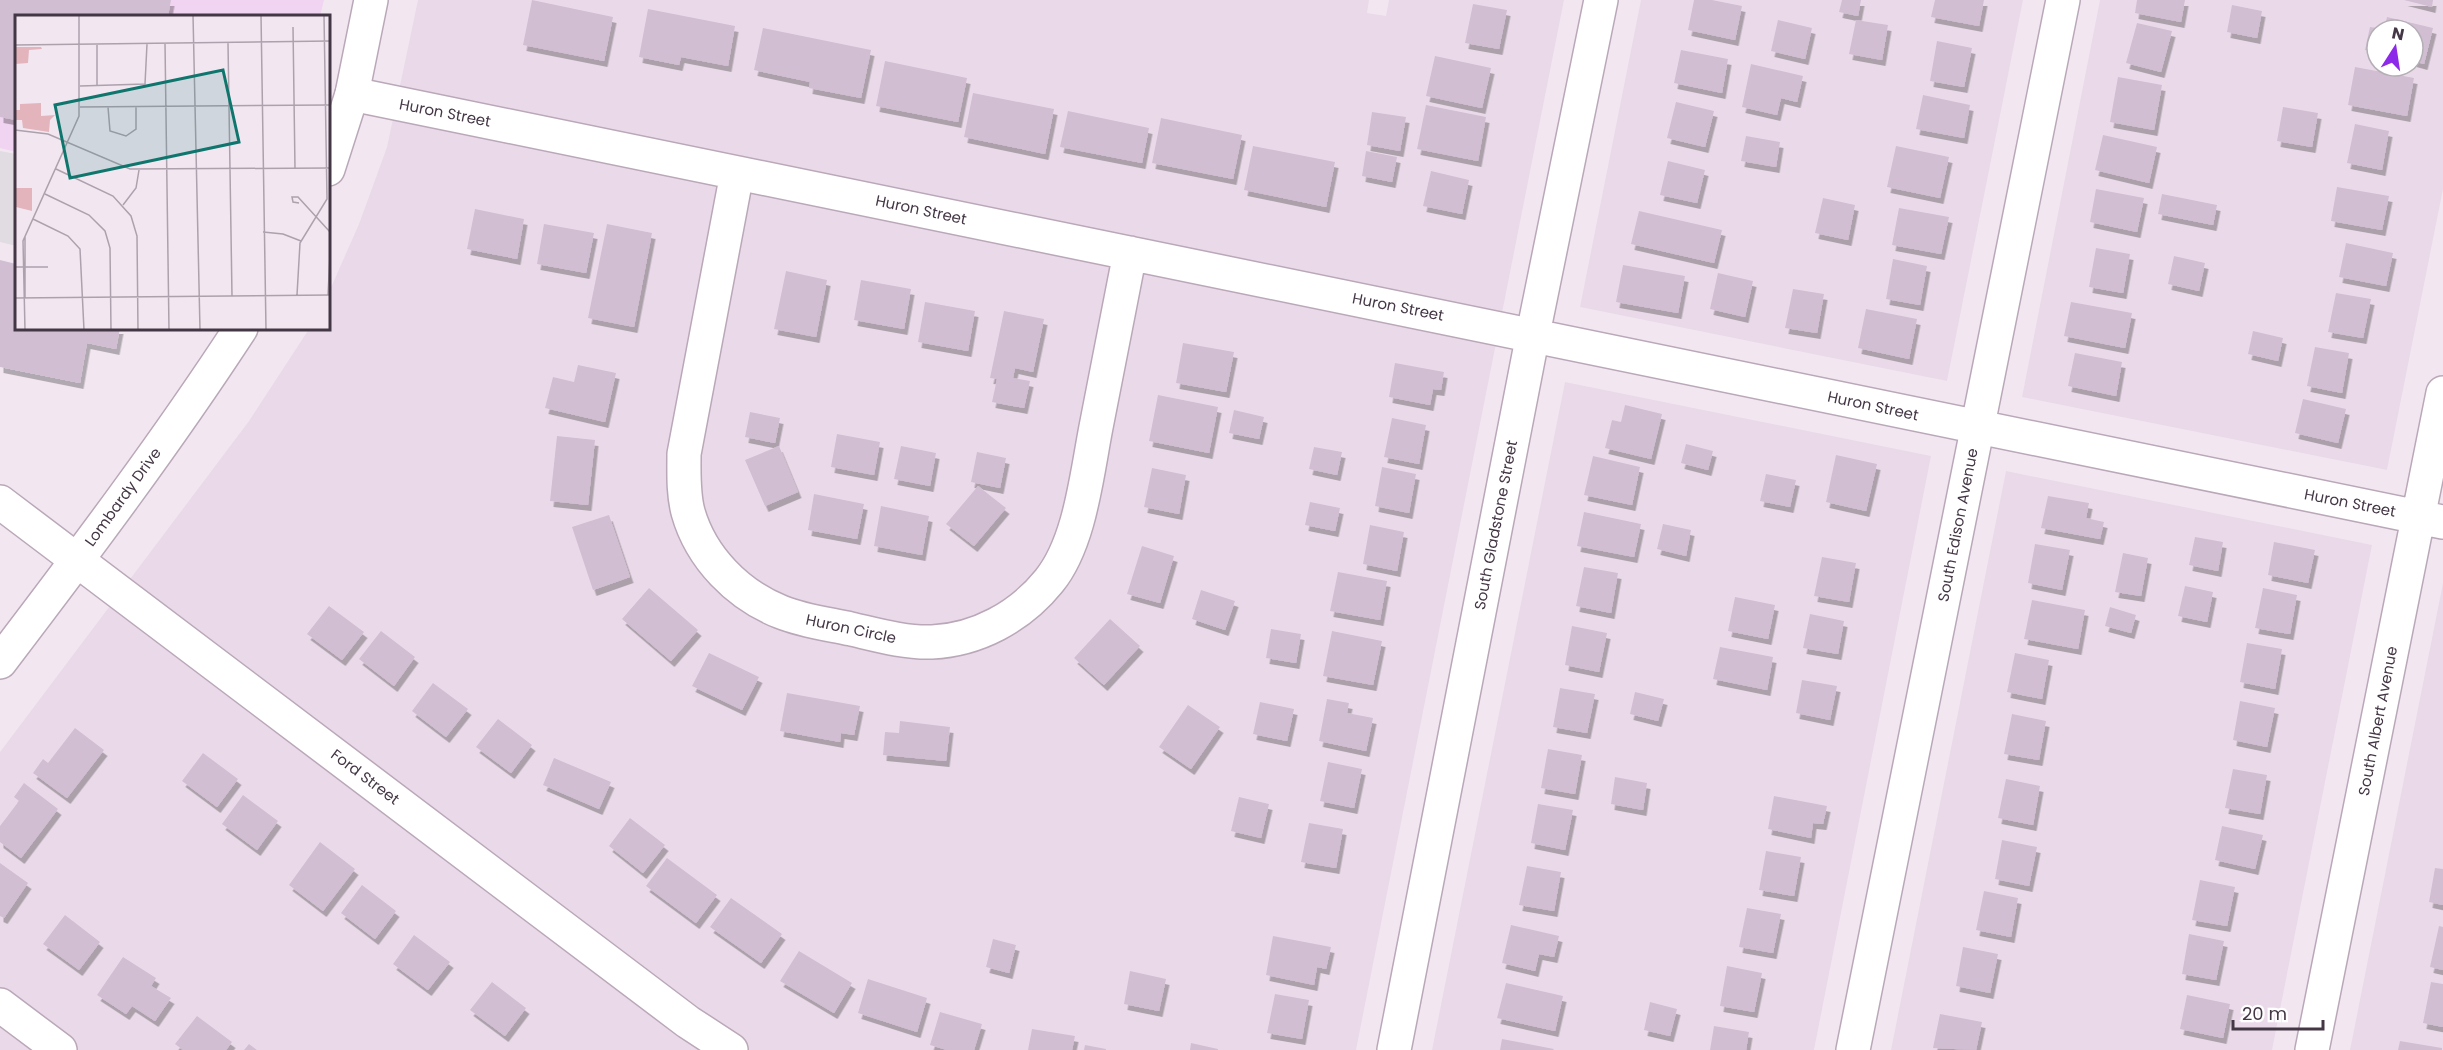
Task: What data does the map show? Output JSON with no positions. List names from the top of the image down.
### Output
{
  "streets": {
    "street": [
      "Huron Street",
      "Lombardy Drive",
      "South Gladstone Street",
      "South Edison Avenue",
      "Huron Circle",
      "South Albert Avenue",
      "Ford Street"
    ]
  },
  "crossings": [
    ["Huron Street", "South Gladstone Street"],
    ["Huron Street", "South Edison Avenue"],
    ["Huron Street", "Huron Circle"],
    ["Huron Street", "South Albert Avenue"],
    ["Lombardy Drive", "Ford Street"]
  ],
  "scale_bar": "20 m",
  "north": "top"
}
